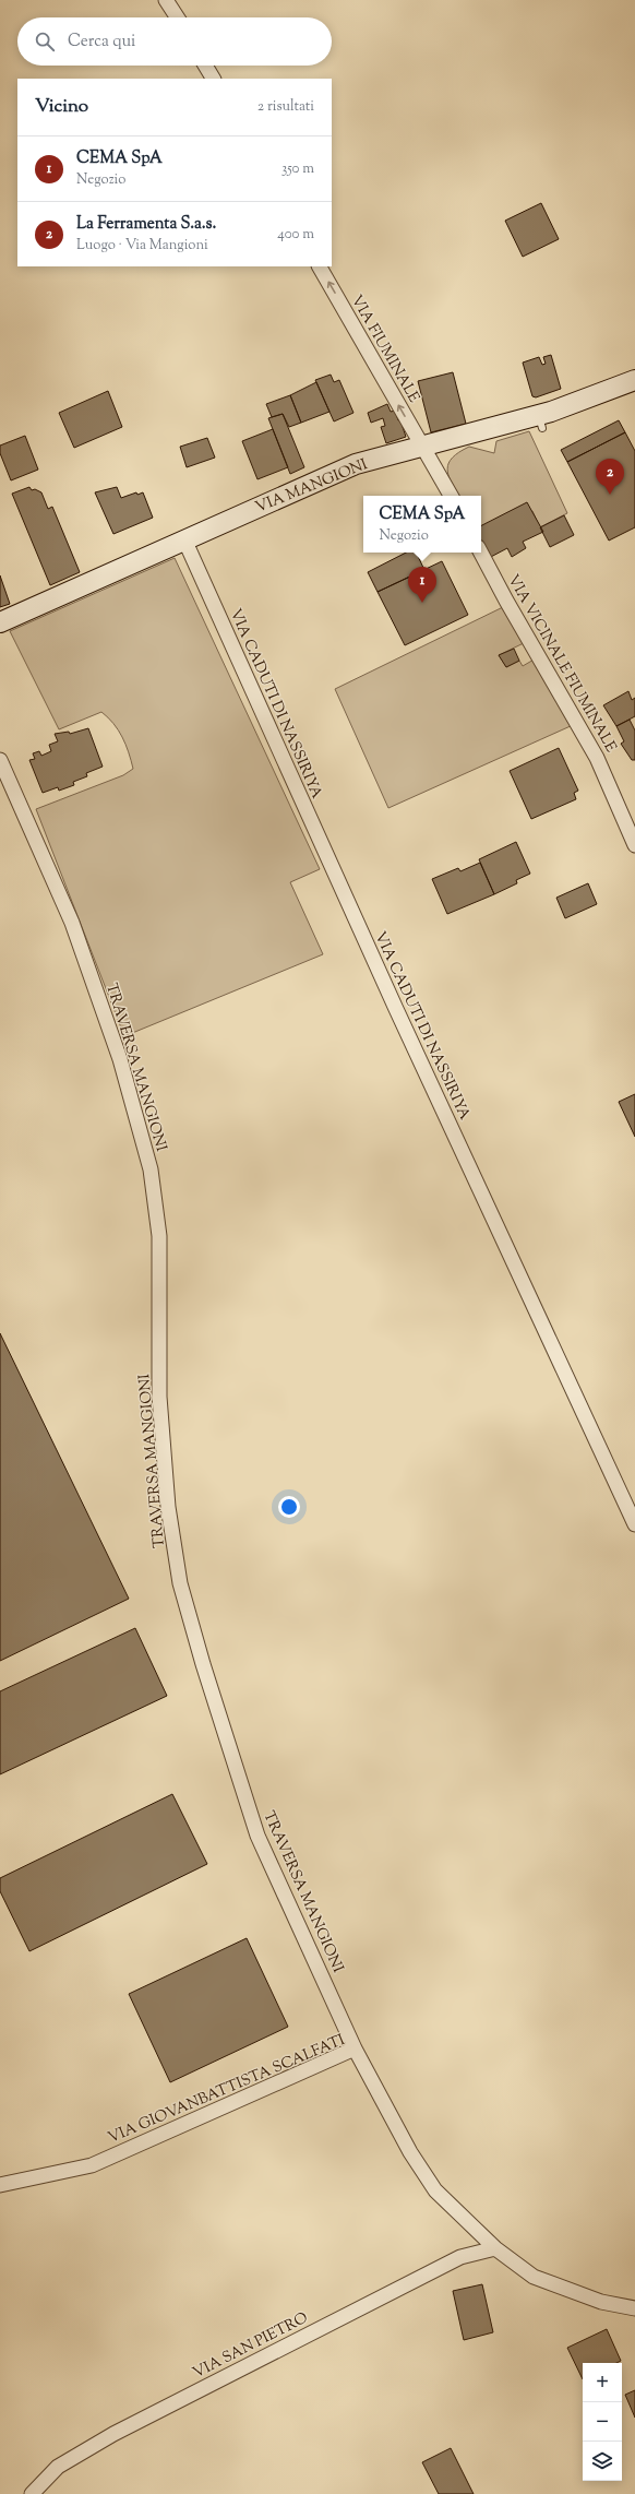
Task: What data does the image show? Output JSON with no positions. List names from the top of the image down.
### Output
{
  "streets": {
    "street": [
      "VIA FIUMINALE",
      "VIA MANGIONI",
      "VIA VICINALE FIUMINALE",
      "VIA CADUTI DI NASSIRIYA",
      "TRAVERSA MANGIONI",
      "VIA GIOVANBATTISTA SCALFATI",
      "VIA SAN PIETRO"
    ]
  },
  "crossings": [
    ["VIA FIUMINALE", "VIA MANGIONI"],
    ["VIA MANGIONI", "VIA CADUTI DI NASSIRIYA"],
    ["TRAVERSA MANGIONI", "VIA GIOVANBATTISTA SCALFATI"],
    ["VIA GIOVANBATTISTA SCALFATI", "VIA SAN PIETRO"]
  ],
  "one_way": ["VIA FIUMINALE"],
  "page": {
    "search": "Cerca qui",
    "heading": ["Vicino", "2 risultati"],
    "list": [
      {
        "mark": "1",
        "name": "CEMA SpA",
        "note": "Negozio",
        "value": "350 m"
      },
      {
        "mark": "2",
        "name": "La Ferramenta S.a.s.",
        "note": "Luogo · Via Mangioni",
        "value": "400 m"
      }
    ],
    "pins": ["2", "1"],
    "popup": ["CEMA SpA", "Negozio"],
    "map_buttons": ["+", "−"]
  }
}
